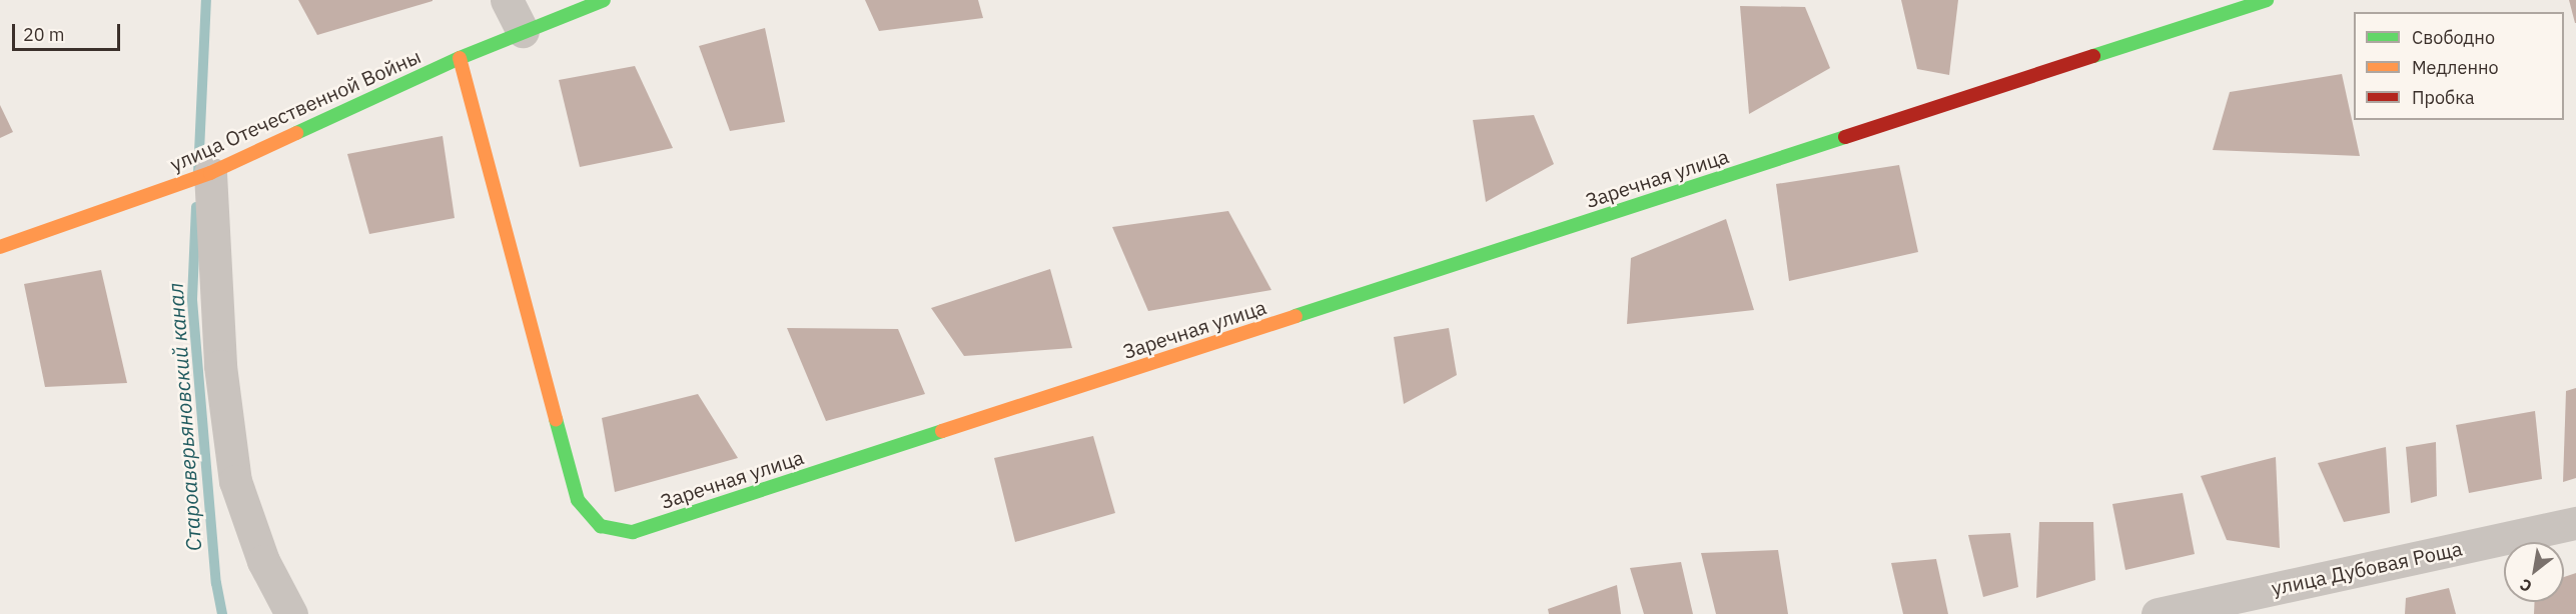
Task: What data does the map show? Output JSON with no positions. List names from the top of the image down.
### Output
{
  "streets": {
    "street": ["улица Отечественной Войны", "Заречная улица", "улица Дубовая Роща"]
  },
  "crossings": [
    ["улица Отечественной Войны", "Заречная улица"]
  ],
  "water": ["Староаверьяновский канал"],
  "legend": ["Свободно", "Медленно", "Пробка"],
  "scale_bar": "20 m",
  "north": "bottom left"
}
